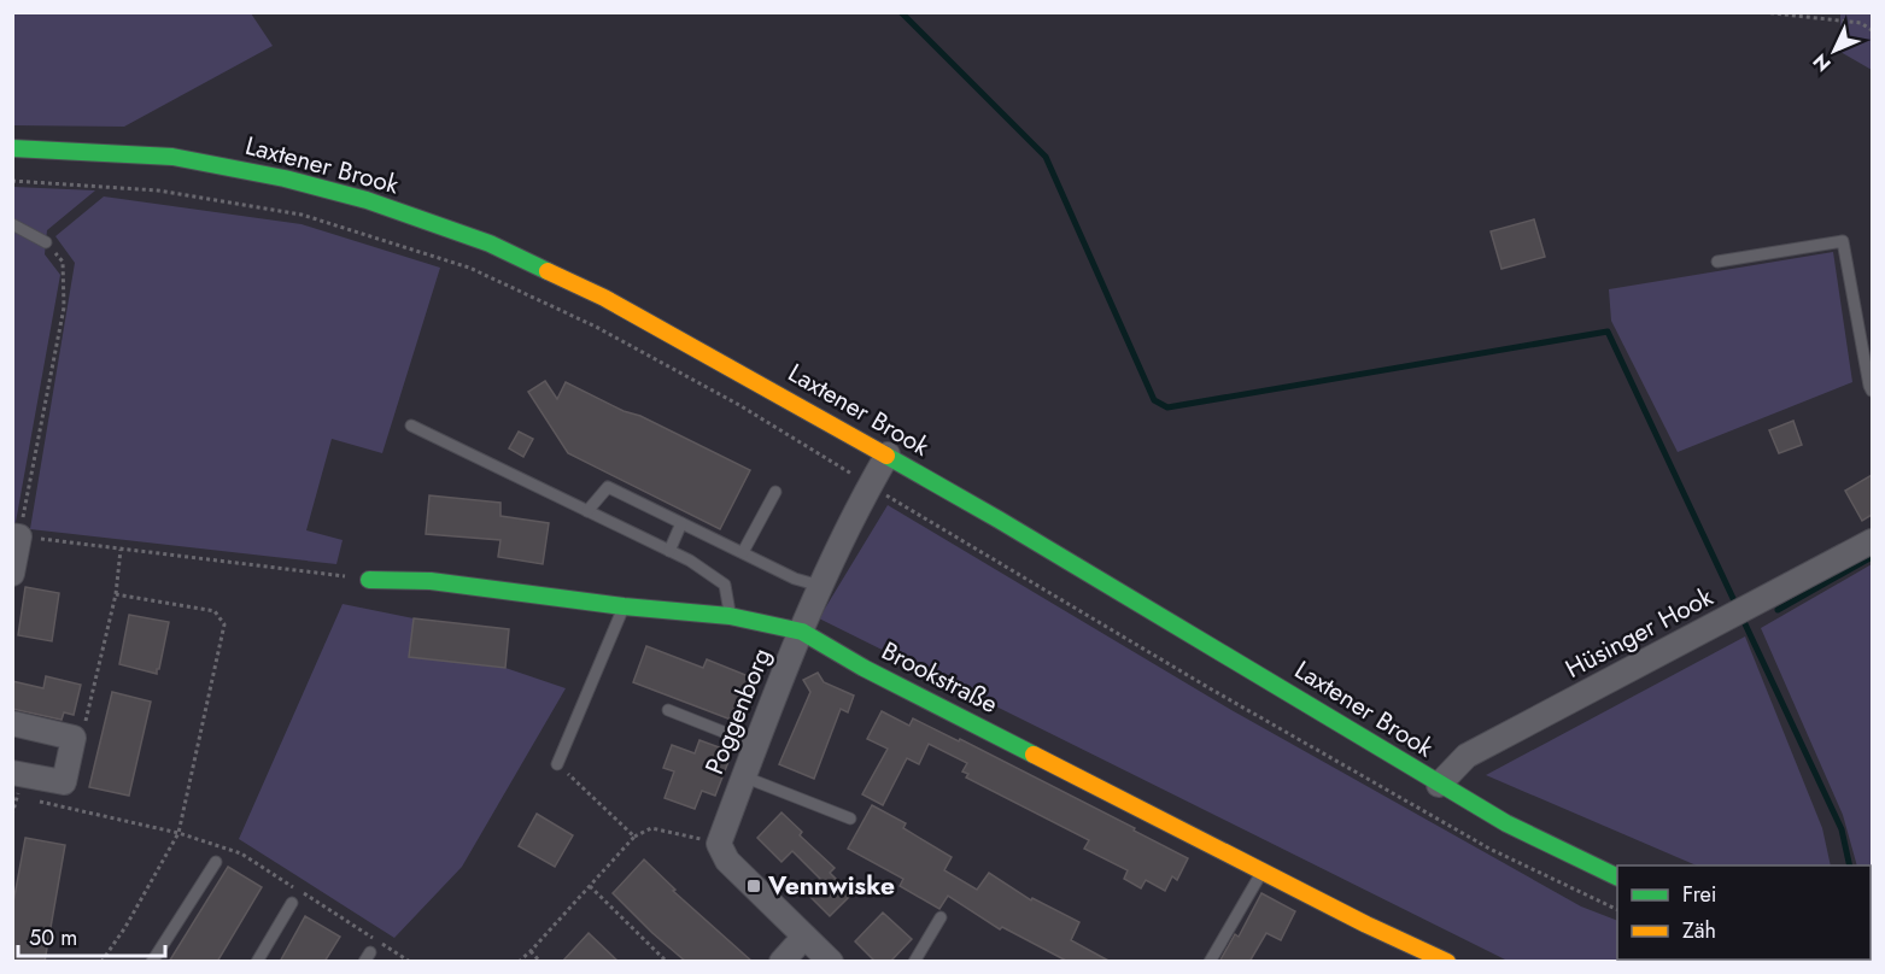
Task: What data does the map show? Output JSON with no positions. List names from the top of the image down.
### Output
{
  "streets": {
    "street": [
      "Laxtener Brook",
      "Hüsinger Hook",
      "Brookstraße",
      "Poggenborg"
    ]
  },
  "crossings": [
    ["Laxtener Brook", "Hüsinger Hook"],
    ["Laxtener Brook", "Poggenborg"],
    ["Brookstraße", "Poggenborg"]
  ],
  "places": {
    "transit": ["Vennwiske"]
  },
  "legend": ["Frei", "Zäh"],
  "scale_bar": "50 m",
  "north": "bottom left"
}
